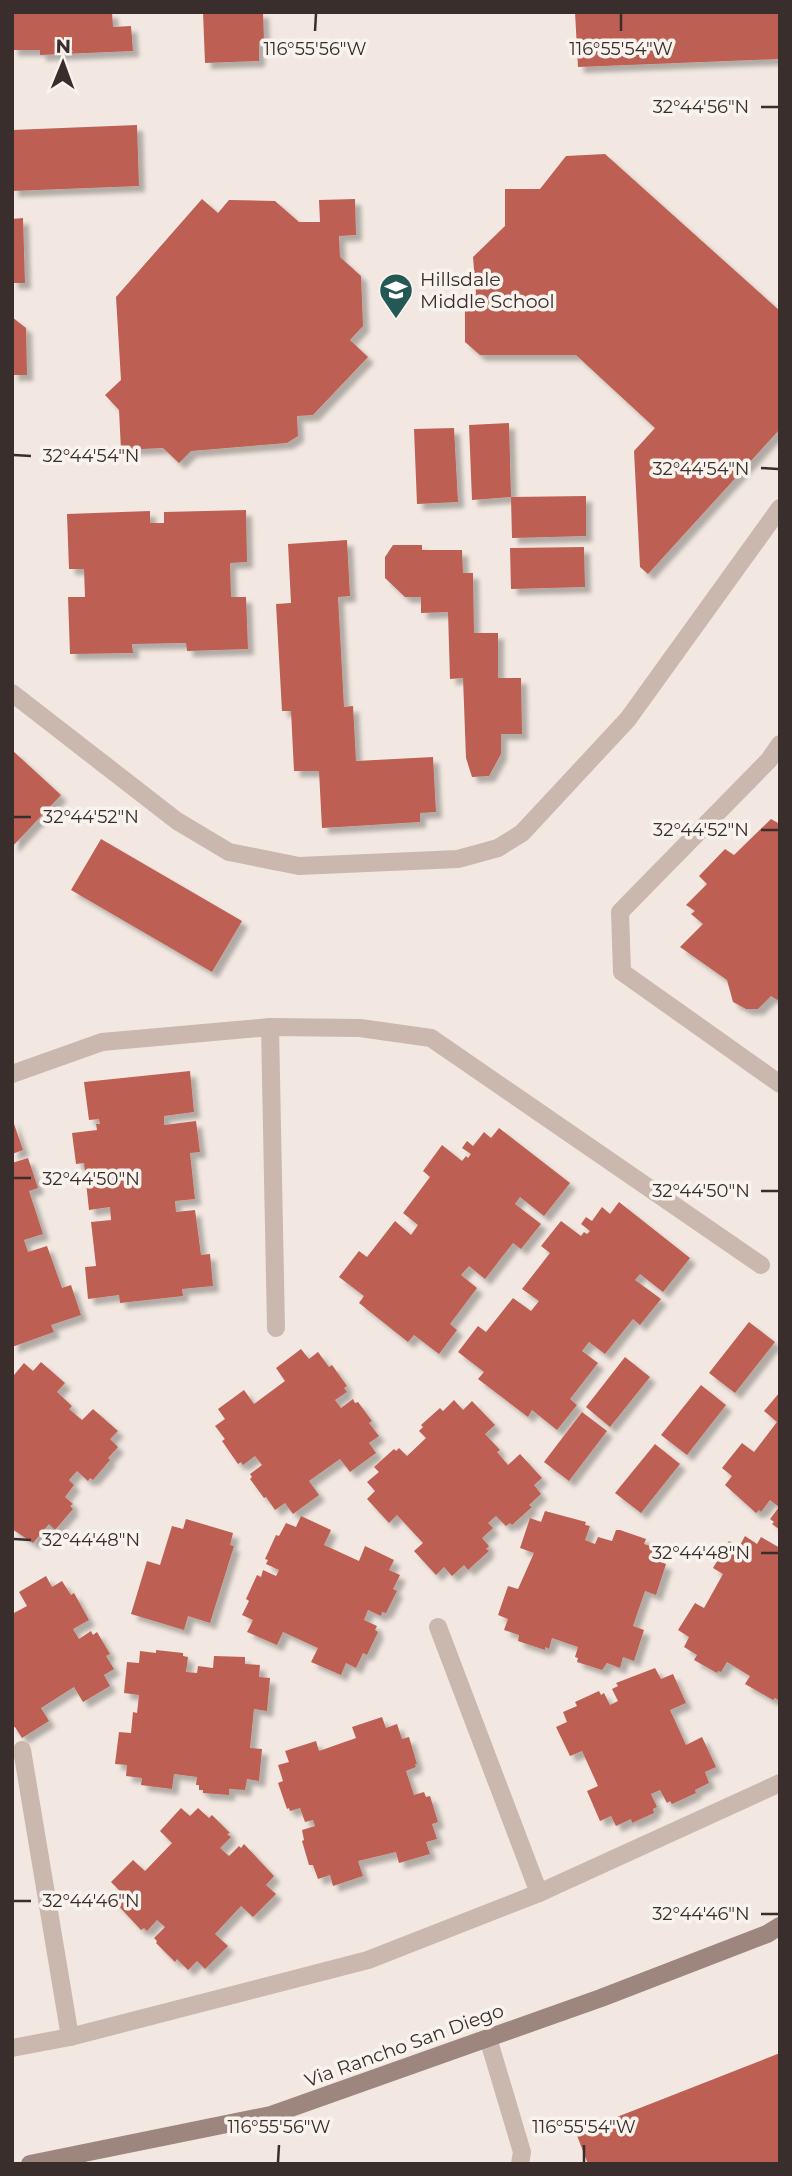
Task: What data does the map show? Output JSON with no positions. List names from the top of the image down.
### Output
{
  "streets": {
    "street": ["Via Rancho San Diego"]
  },
  "places": {
    "school or university": ["Hillsdale Middle School"]
  },
  "north": "top",
  "coordinates": [
    "116°55'56\"W",
    "116°55'54\"W",
    "32°44'56\"N",
    "32°44'54\"N",
    "32°44'52\"N",
    "32°44'50\"N",
    "32°44'48\"N",
    "32°44'46\"N"
  ]
}
